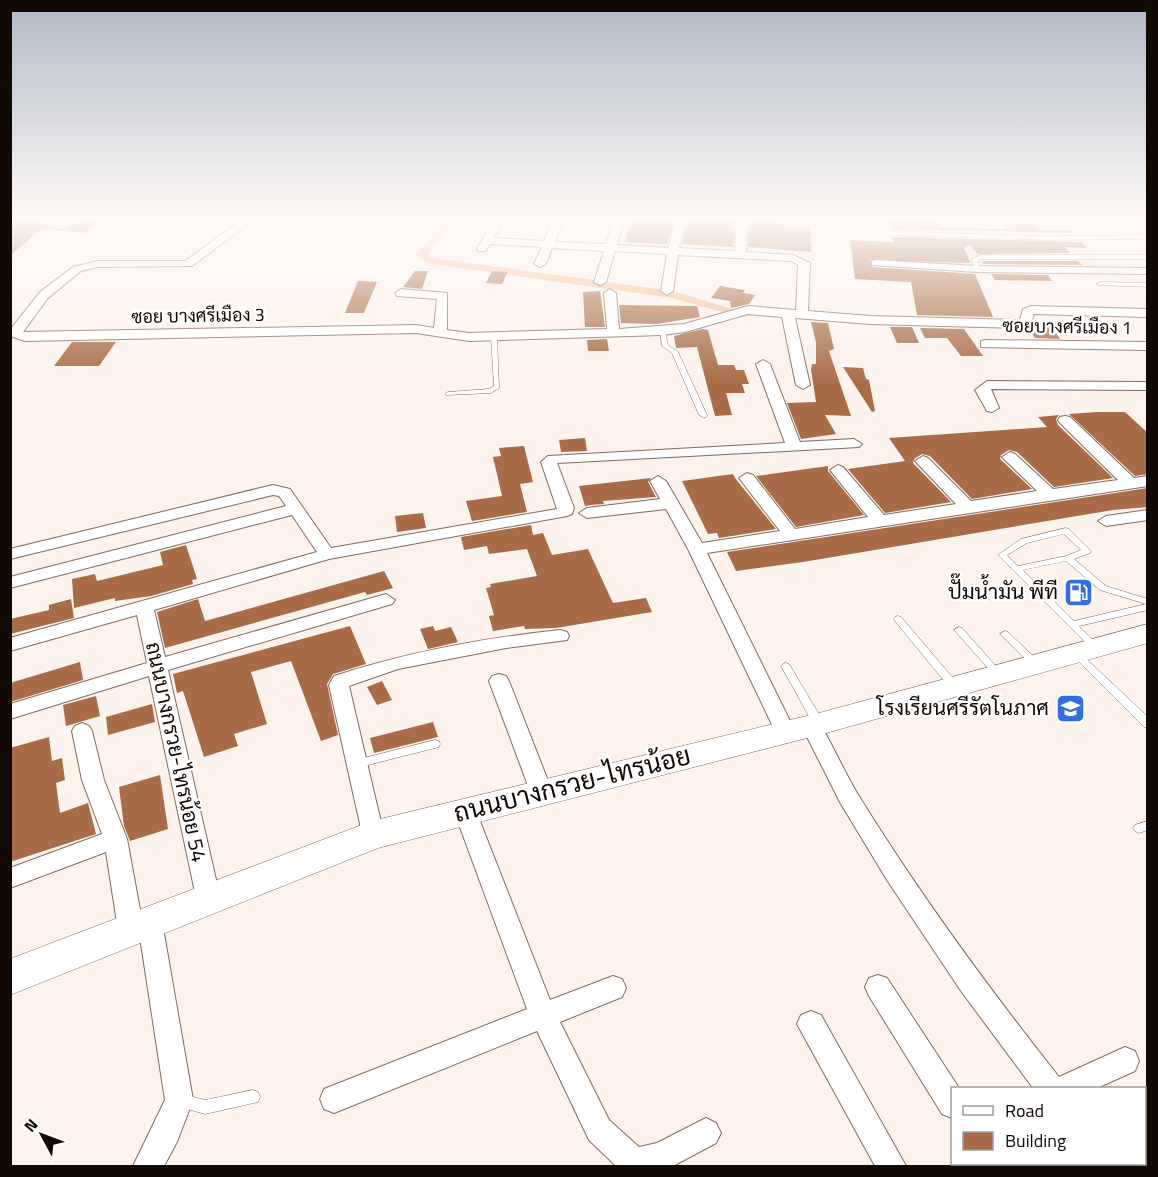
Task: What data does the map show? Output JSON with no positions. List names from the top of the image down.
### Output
{
  "streets": {
    "main road": ["ถนนบางกรวย-ไทรน้อย"],
    "street": ["ซอย บางศรีเมือง 3", "ซอยบางศรีเมือง 1", "ถนนบางกรวย-ไทรน้อย 54"]
  },
  "crossings": [
    ["ถนนบางกรวย-ไทรน้อย 54", "ถนนบางกรวย-ไทรน้อย"]
  ],
  "places": {
    "fuel station": ["ปั๊มน้ำมัน พีที"],
    "school or university": ["โรงเรียนศรีรัตโนภาศ"]
  },
  "legend": ["Road", "Building"],
  "north": "top left"
}
